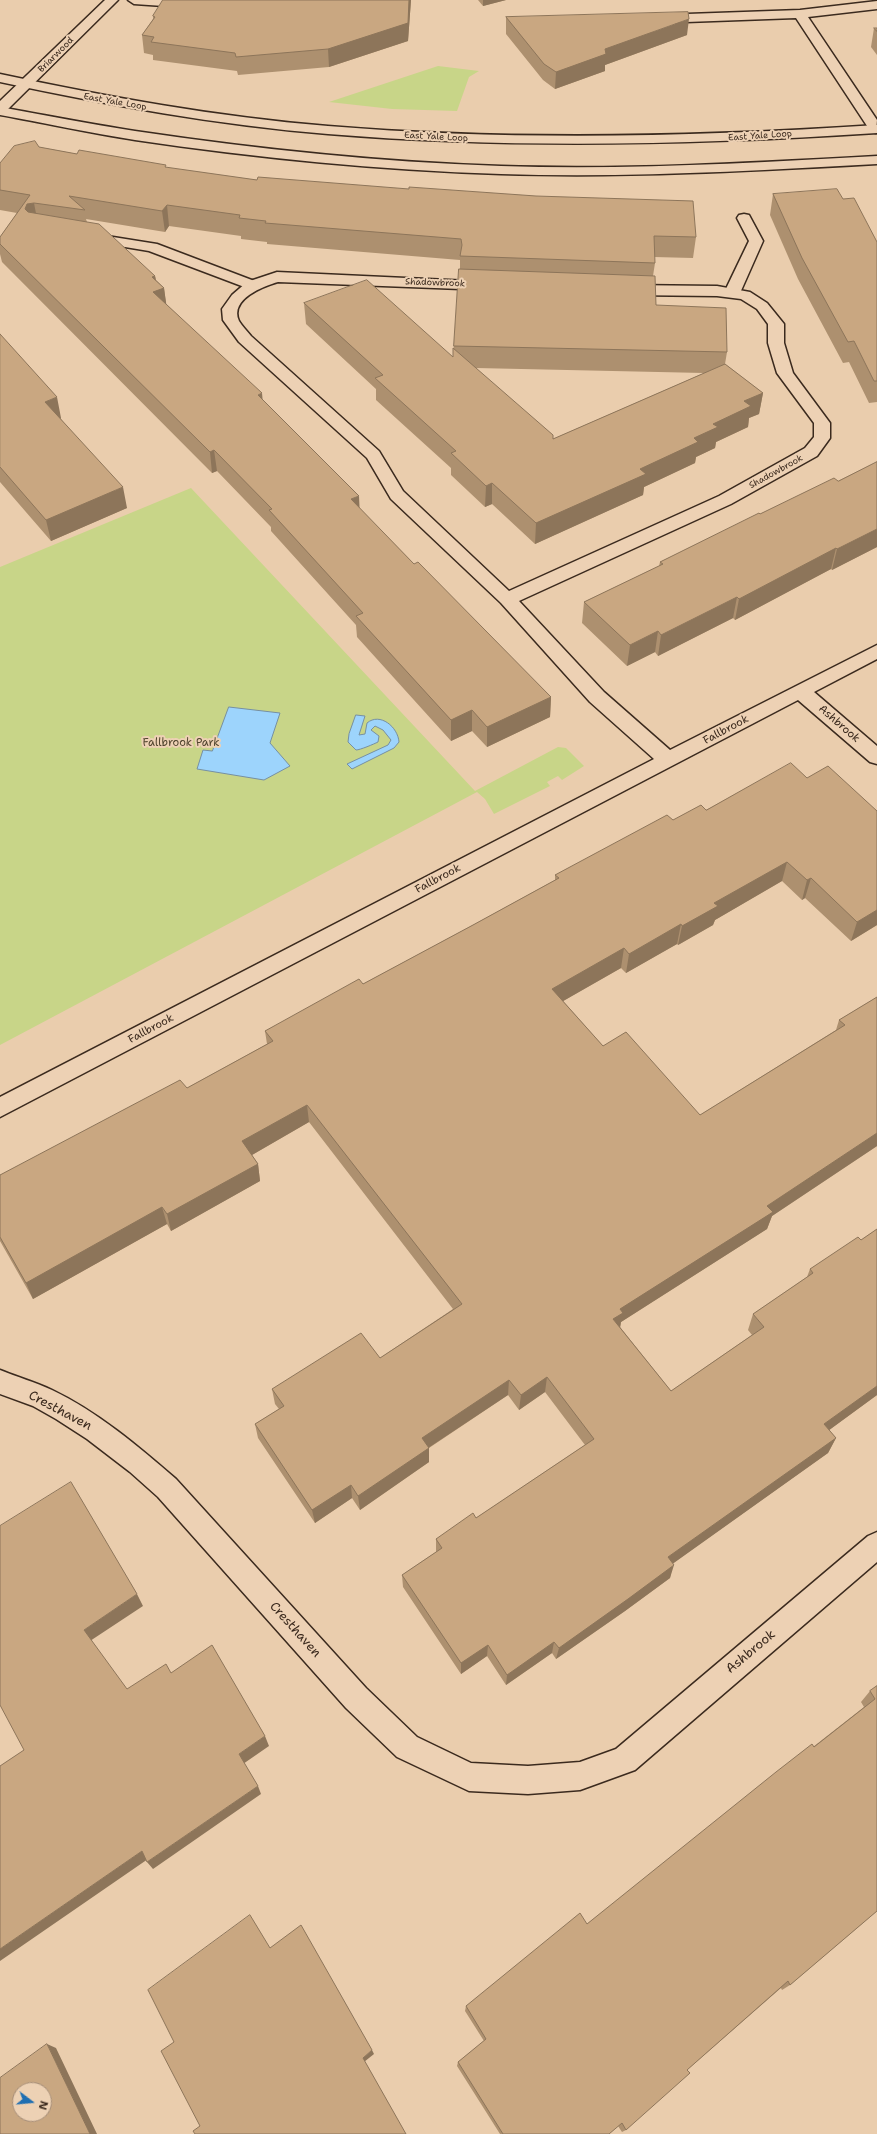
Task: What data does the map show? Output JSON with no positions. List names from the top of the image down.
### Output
{
  "streets": {
    "street": [
      "Briarwood",
      "East Yale Loop",
      "Shadowbrook",
      "Ashbrook",
      "Fallbrook",
      "Cresthaven"
    ]
  },
  "crossings": [
    ["Briarwood", "East Yale Loop"],
    ["Shadowbrook", "Fallbrook"],
    ["Ashbrook", "Fallbrook"],
    ["Ashbrook", "Cresthaven"]
  ],
  "parks": ["Fallbrook Park"],
  "north": "right"
}
